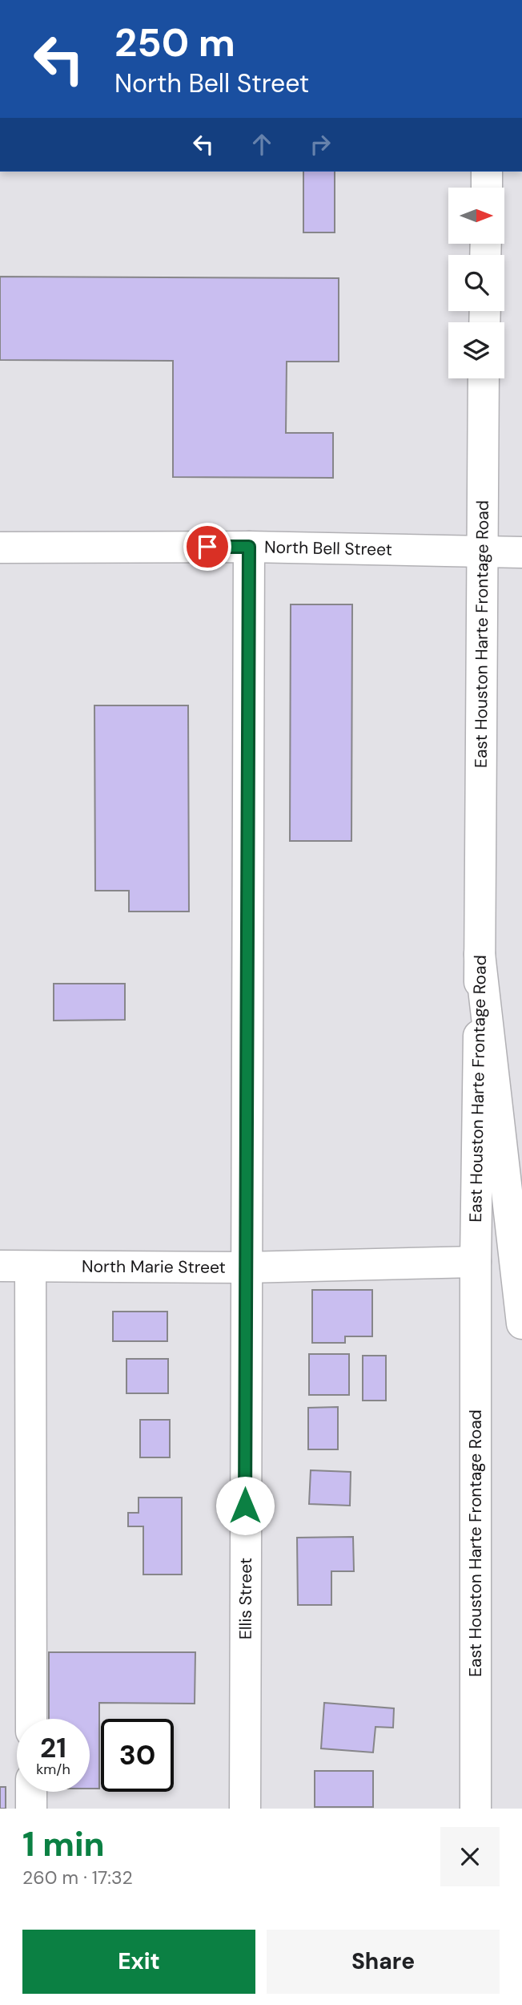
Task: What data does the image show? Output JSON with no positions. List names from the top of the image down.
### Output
{
  "streets": {
    "main road": [
      "North Bell Street",
      "East Houston Harte Frontage Road",
      "North Marie Street",
      "Ellis Street"
    ]
  },
  "crossings": [
    ["North Bell Street", "East Houston Harte Frontage Road"],
    ["North Bell Street", "Ellis Street"],
    ["East Houston Harte Frontage Road", "North Marie Street"],
    ["North Marie Street", "Ellis Street"]
  ],
  "north": "right",
  "page": {
    "turn": ["250 m", "North Bell Street"],
    "speed": "21 km/h",
    "limit": "30",
    "heading": ["1 min", "260 m · 17:32"],
    "buttons": ["Exit", "Share"]
  }
}
